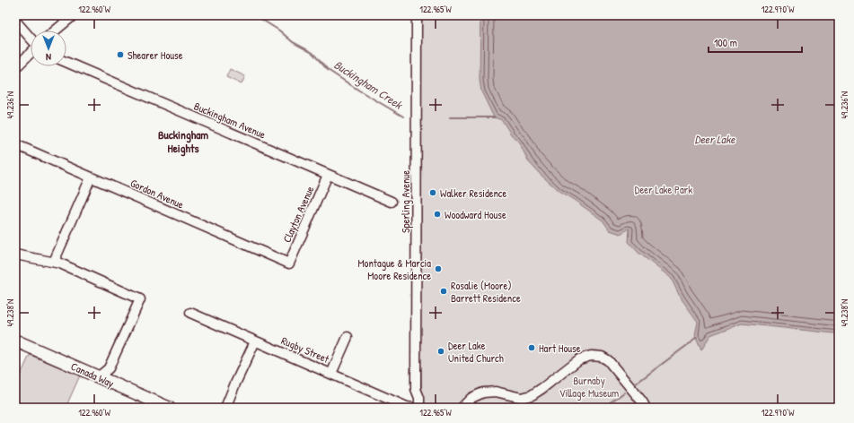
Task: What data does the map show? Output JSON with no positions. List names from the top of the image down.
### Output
{
  "streets": {
    "main road": ["Canada Way"],
    "street": [
      "Buckingham Avenue",
      "Gordon Avenue",
      "Sperling Avenue",
      "Clayton Avenue",
      "Rugby Street"
    ]
  },
  "crossings": [
    ["Buckingham Avenue", "Clayton Avenue"],
    ["Gordon Avenue", "Clayton Avenue"],
    ["Sperling Avenue", "Rugby Street"]
  ],
  "districts": ["Buckingham Heights"],
  "water": ["Buckingham Creek", "Deer Lake"],
  "parks": ["Deer Lake Park", "Burnaby Village Museum"],
  "places": [
    "Shearer House",
    "Walker Residence",
    "Woodward House",
    "Montague & Marcia Moore Residence",
    "Rosalie (Moore) Barrett Residence",
    "Hart House",
    "Deer Lake United Church"
  ],
  "scale_bar": "100 m",
  "north": "bottom",
  "coordinates": [
    "122.960°W",
    "122.965°W",
    "122.970°W",
    "49.236°N",
    "49.238°N"
  ]
}
